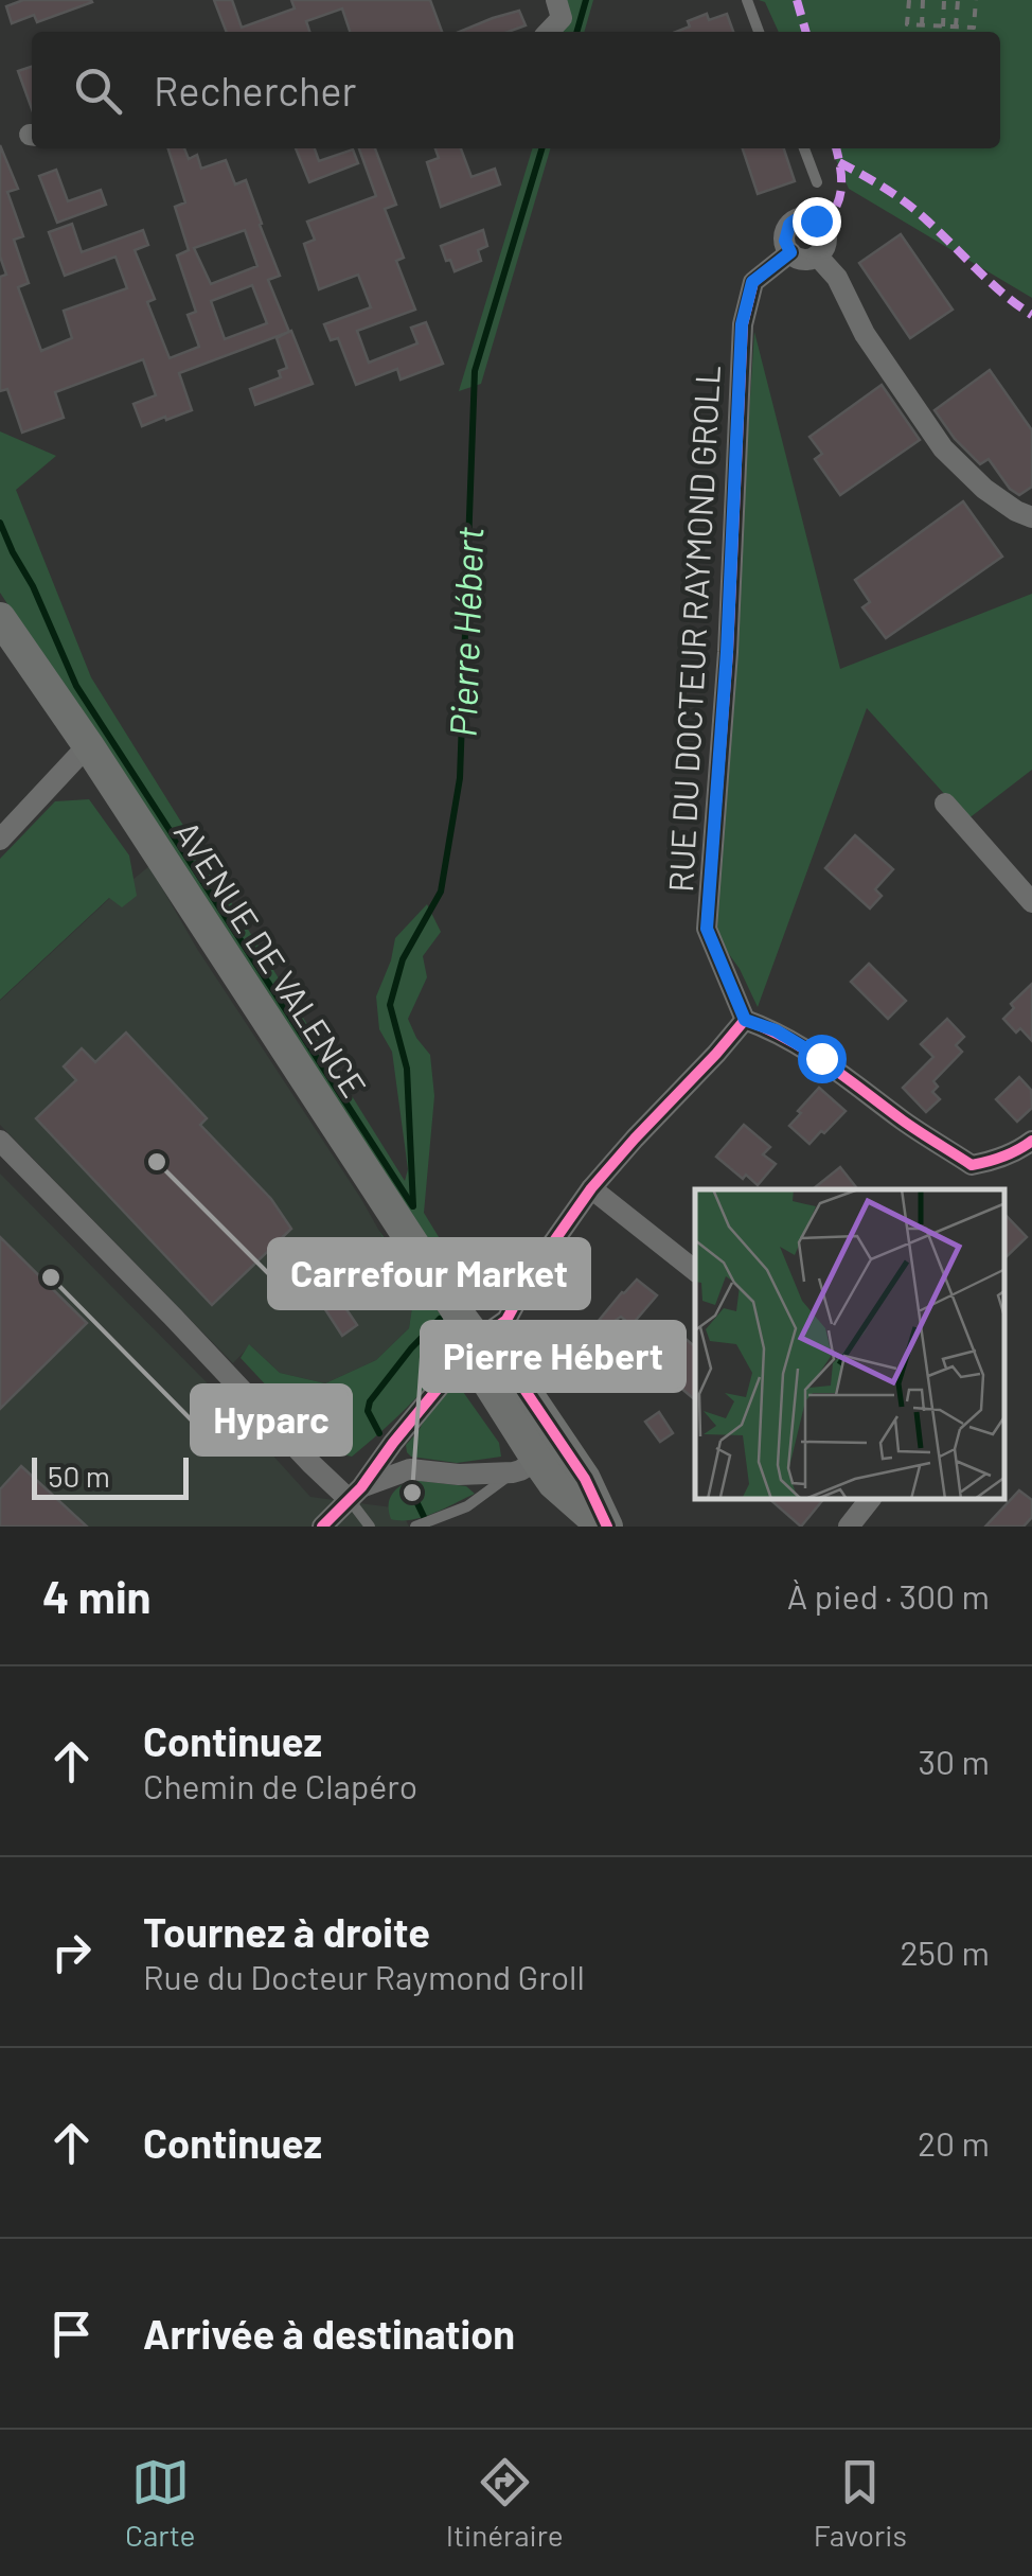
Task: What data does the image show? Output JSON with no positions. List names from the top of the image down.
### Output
{
  "streets": {
    "main road": ["AVENUE DE VALENCE"],
    "street": ["RUE DU DOCTEUR RAYMOND GROLL"]
  },
  "water": ["Pierre Hébert"],
  "places": ["Carrefour Market", "Hyparc", "Pierre Hébert"],
  "scale_bar": "50 m",
  "page": {
    "search": "Rechercher",
    "scale": "50 m",
    "heading": ["4 min", "À pied · 300 m"],
    "list": [
      ["Continuez", "Chemin de Clapéro", "30 m"],
      ["Tournez à droite", "Rue du Docteur Raymond Groll", "250 m"],
      ["Continuez", "20 m"],
      "Arrivée à destination"
    ],
    "nav": ["Carte", "Itinéraire", "Favoris"]
  }
}
